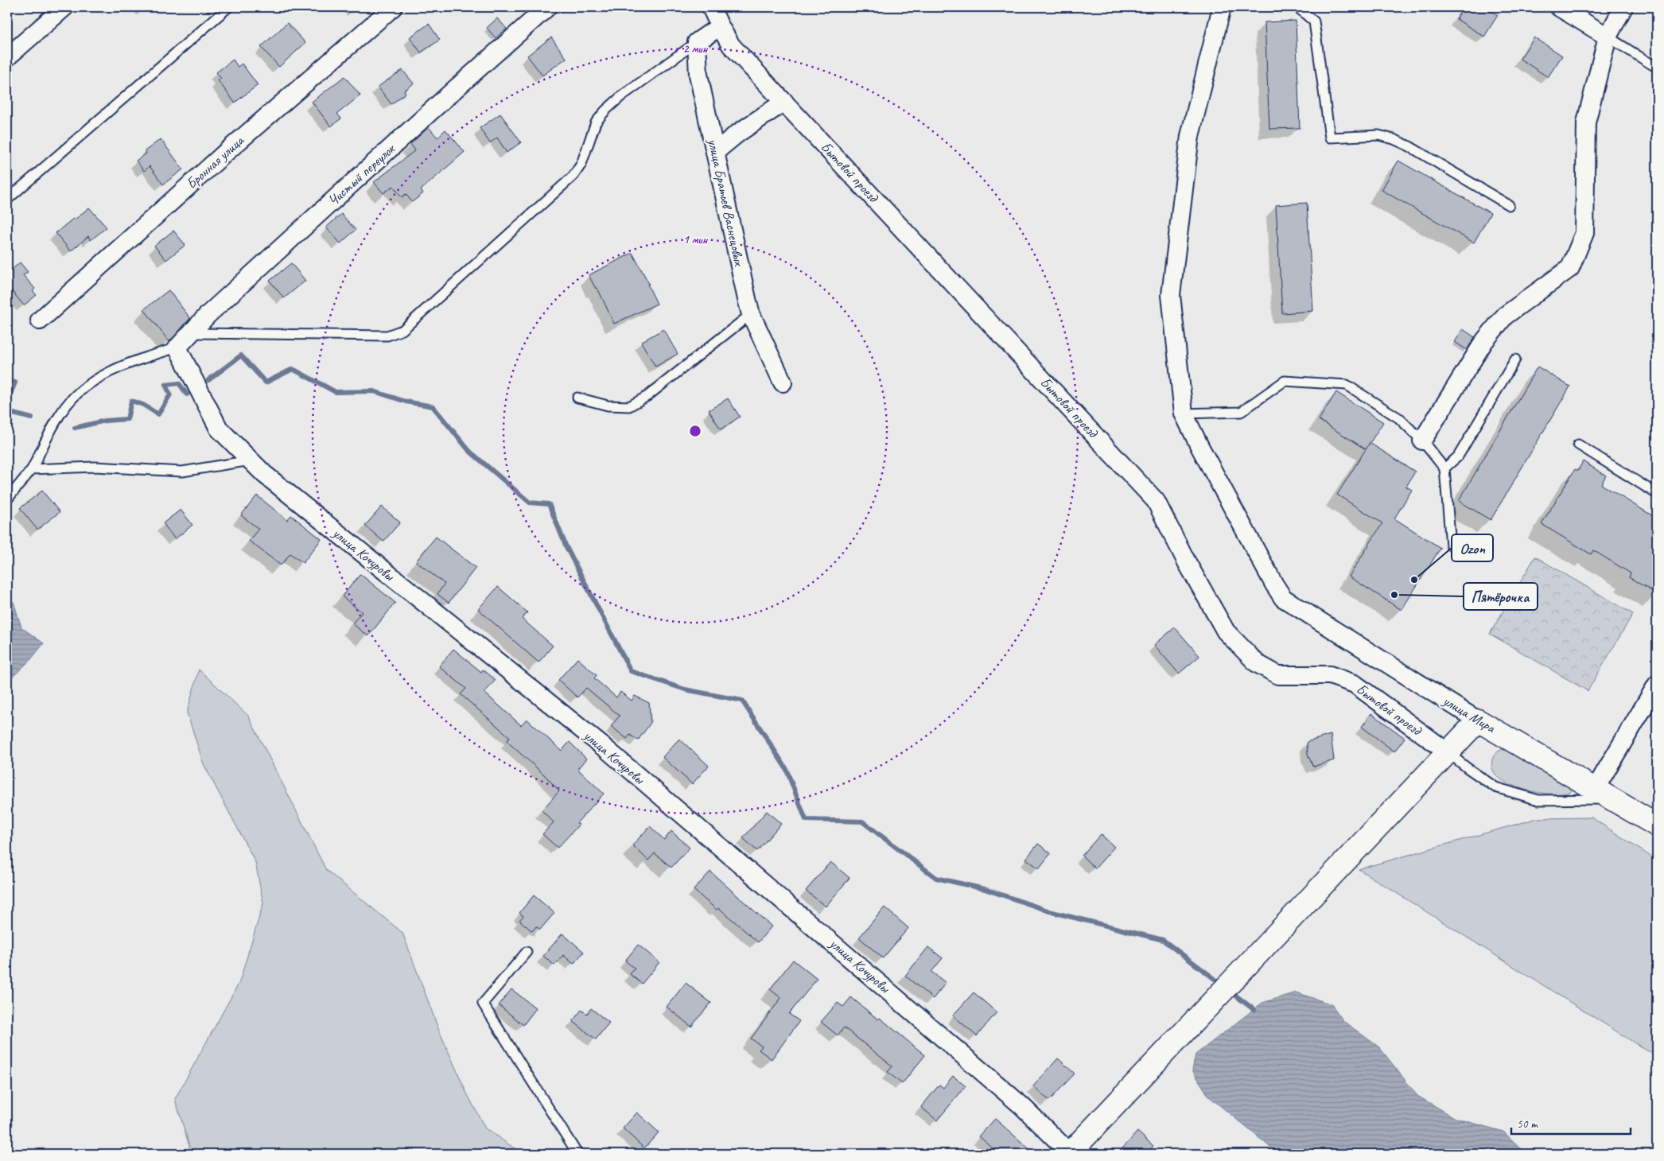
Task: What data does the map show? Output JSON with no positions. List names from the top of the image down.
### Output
{
  "streets": {
    "street": [
      "Бронная улица",
      "Бытовой проезд",
      "Чистый переулок",
      "улица Братьев Васнецовых",
      "улица Кочуровы",
      "улица Мира"
    ]
  },
  "crossings": [
    ["Чистый переулок", "улица Кочуровы"]
  ],
  "places": ["Ozon", "Пятёрочка"],
  "scale_bar": "50 m",
  "rings": ["2 мин", "1 мин"]
}
